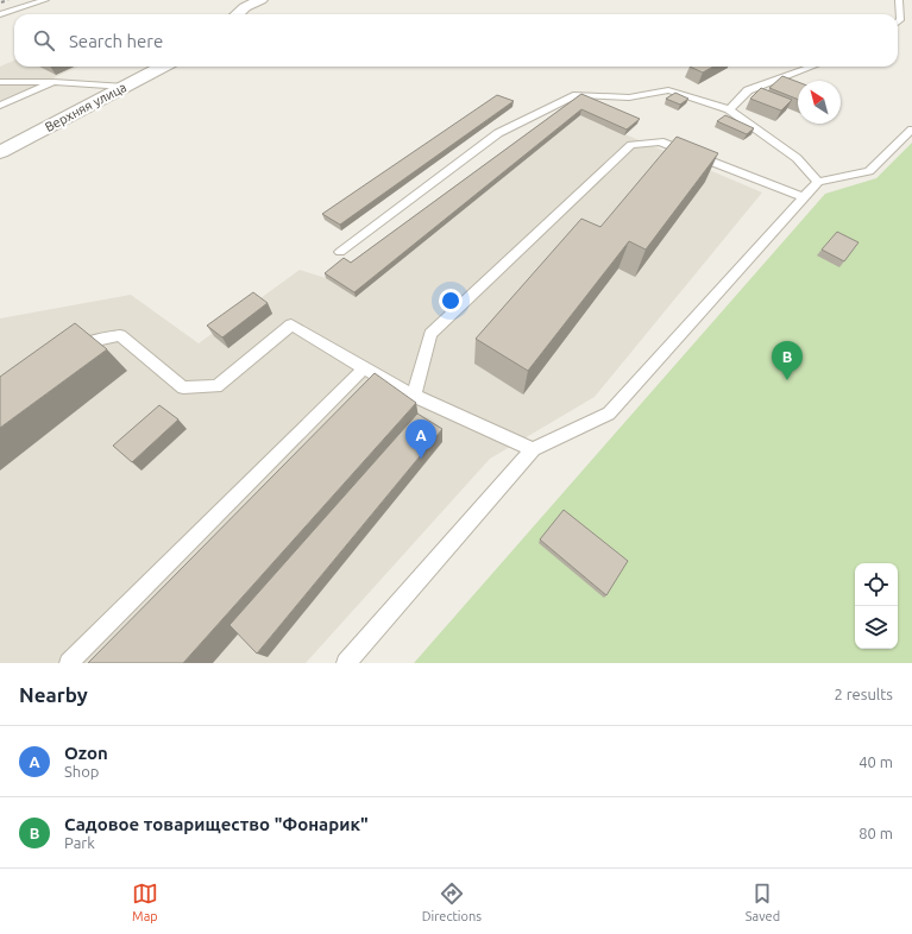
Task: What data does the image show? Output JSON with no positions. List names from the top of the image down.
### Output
{
  "streets": {
    "street": ["Верхняя улица"]
  },
  "north": "top left",
  "page": {
    "search": "Search here",
    "pins": ["B", "A"],
    "heading": ["Nearby", "2 results"],
    "list": [
      {
        "mark": "A",
        "name": "Ozon",
        "note": "Shop",
        "value": "40 m"
      },
      {
        "mark": "B",
        "name": "Садовое товарищество \"Фонарик\"",
        "note": "Park",
        "value": "80 m"
      }
    ],
    "nav": ["Map", "Directions", "Saved"]
  }
}
